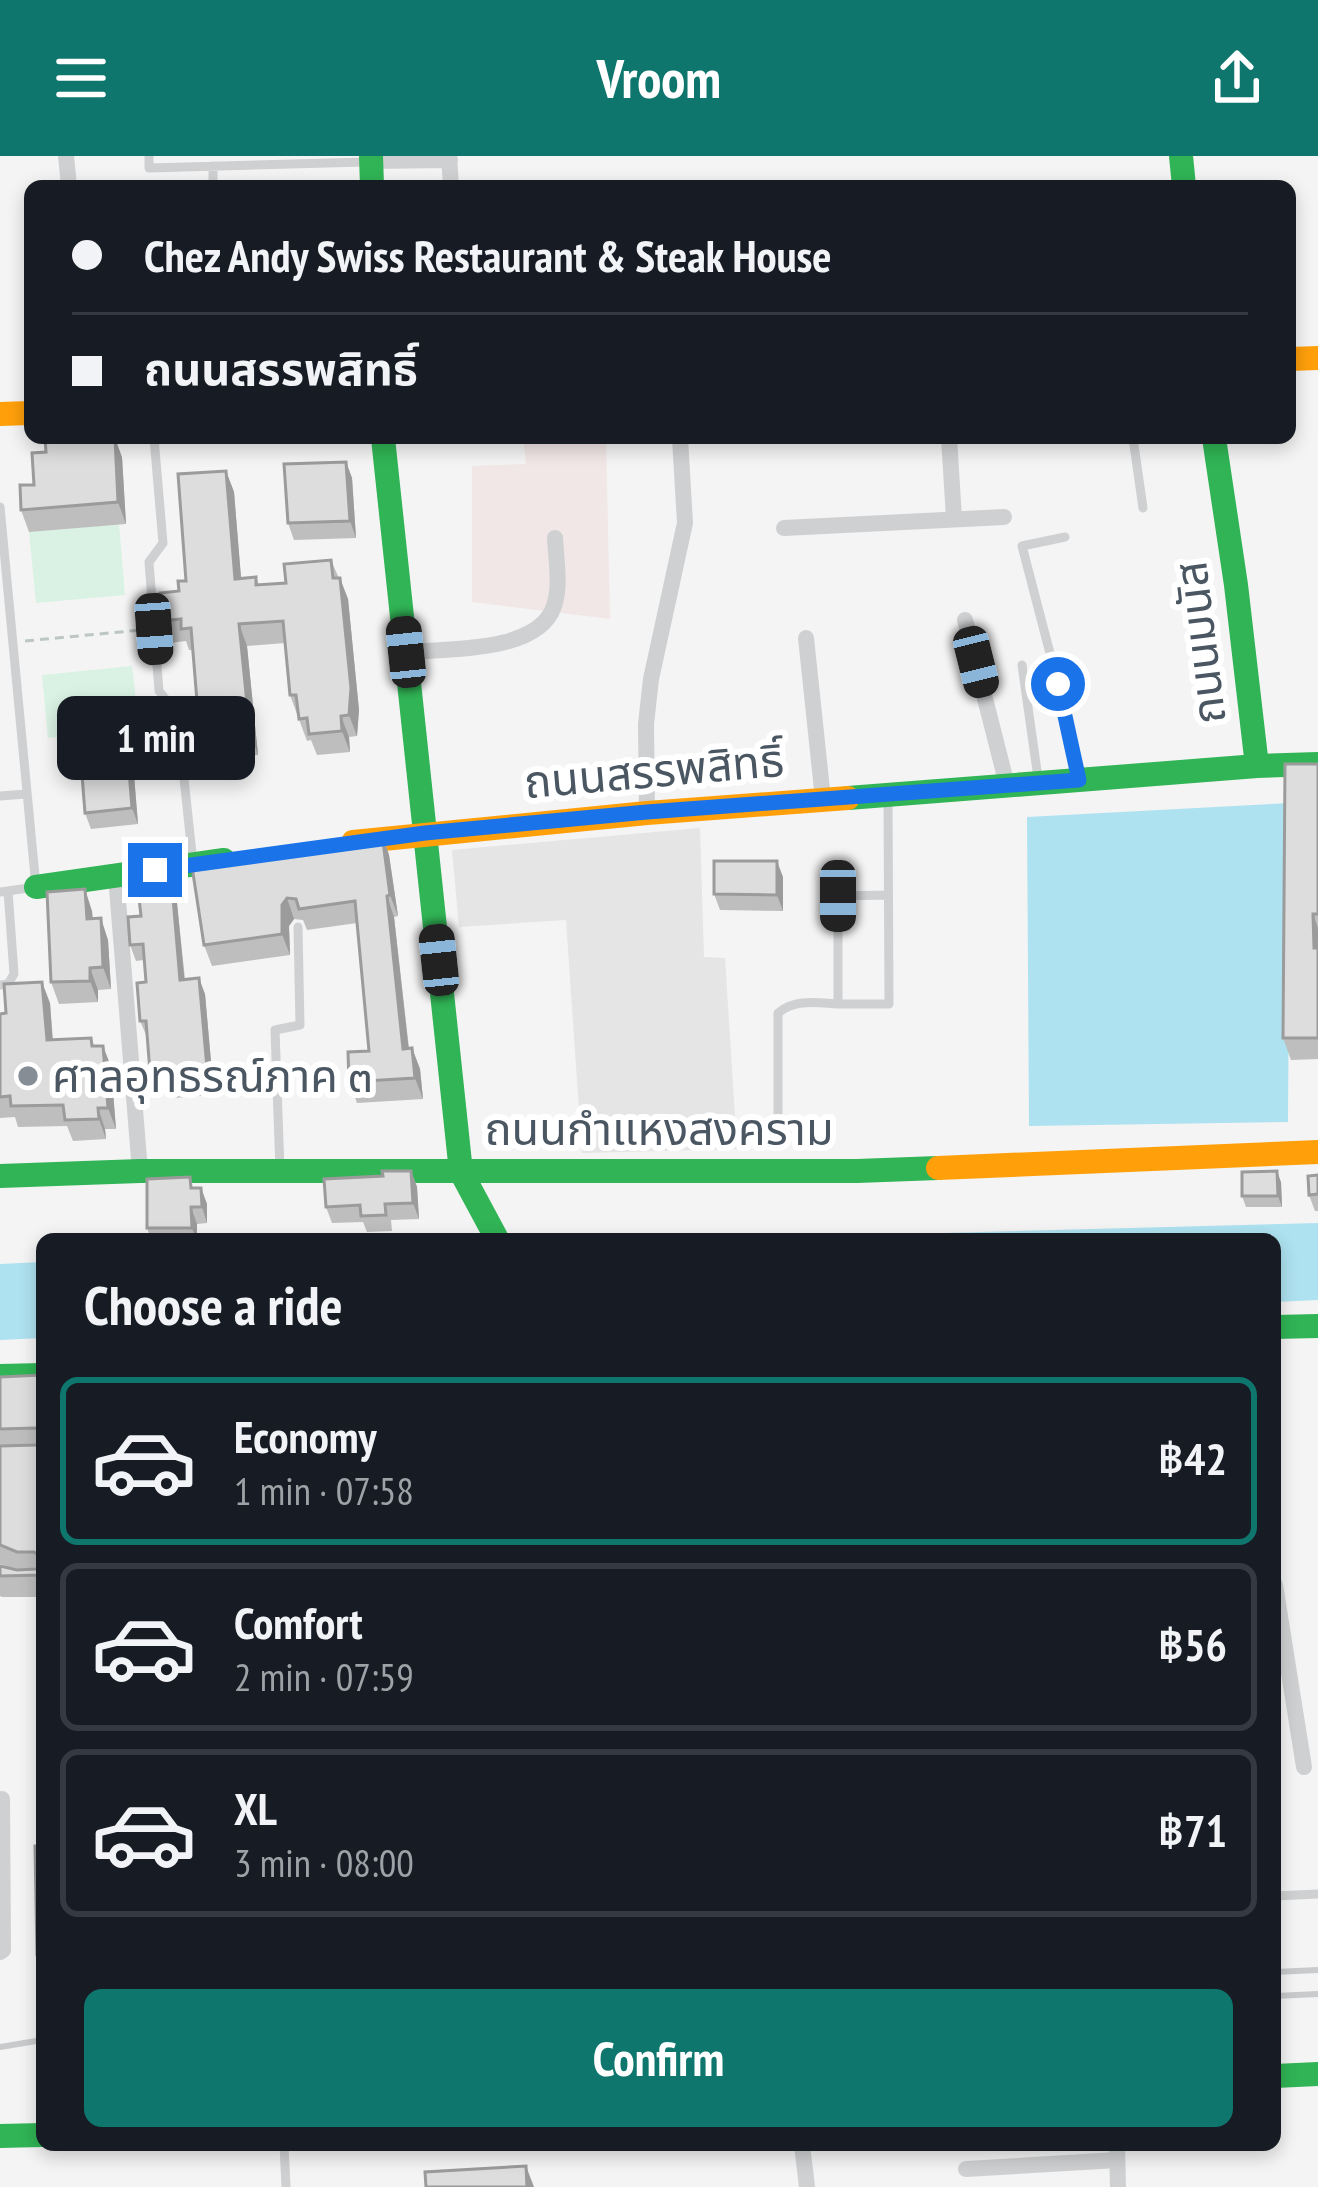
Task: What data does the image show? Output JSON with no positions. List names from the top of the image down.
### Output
{
  "streets": {
    "street": ["ถนนมนัส", "ถนนสรรพสิทธิ์", "ถนนกำแหงสงคราม"]
  },
  "crossings": [
    ["ถนนมนัส", "ถนนสรรพสิทธิ์"]
  ],
  "places": ["ศาลอุทธรณ์ภาค ๓"],
  "page": {
    "header": "Vroom",
    "banner": ["Chez Andy Swiss Restaurant & Steak House", "ถนนสรรพสิทธิ์"],
    "bubble": "1 min",
    "heading": "Choose a ride",
    "list": [
      {
        "name": "Economy",
        "note": "1 min · 07:58",
        "value": "฿42"
      },
      {
        "name": "Comfort",
        "note": "2 min · 07:59",
        "value": "฿56"
      },
      {
        "name": "XL",
        "note": "3 min · 08:00",
        "value": "฿71"
      }
    ],
    "buttons": "Confirm"
  }
}
